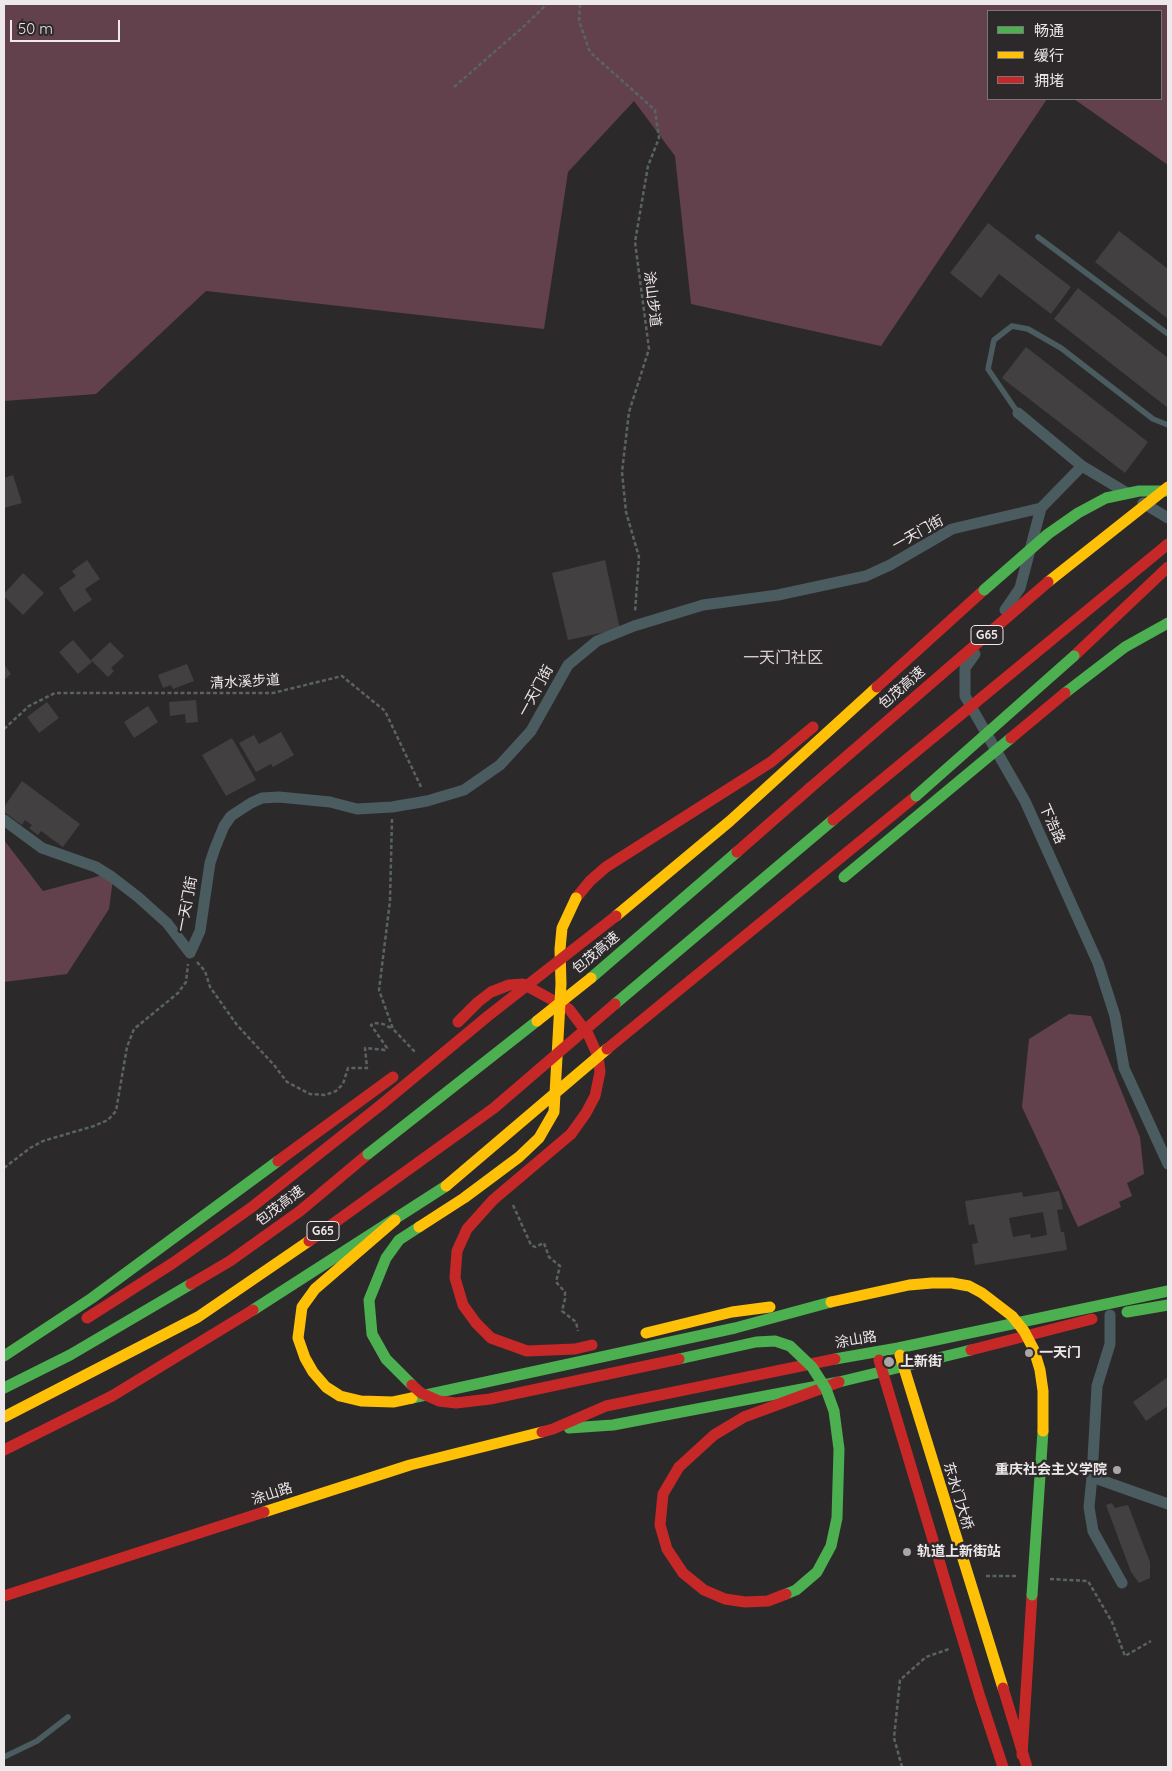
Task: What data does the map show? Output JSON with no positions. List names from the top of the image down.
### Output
{
  "streets": {
    "main road": [
      "G65",
      "包茂高速",
      "涂山路",
      "东水门大桥"
    ],
    "street": ["一天门街", "下浩路"],
    "path": ["涂山步道", "清水溪步道"]
  },
  "crossings": [
    ["涂山步道", "一天门街"],
    ["一天门街", "清水溪步道"],
    ["一天门街", "下浩路"],
    ["涂山路", "东水门大桥"]
  ],
  "districts": ["一天门社区"],
  "places": [
    "一天门",
    "上新街",
    "重庆社会主义学院",
    "轨道上新街站"
  ],
  "legend": ["畅通", "缓行", "拥堵"],
  "scale_bar": "50 m"
}
